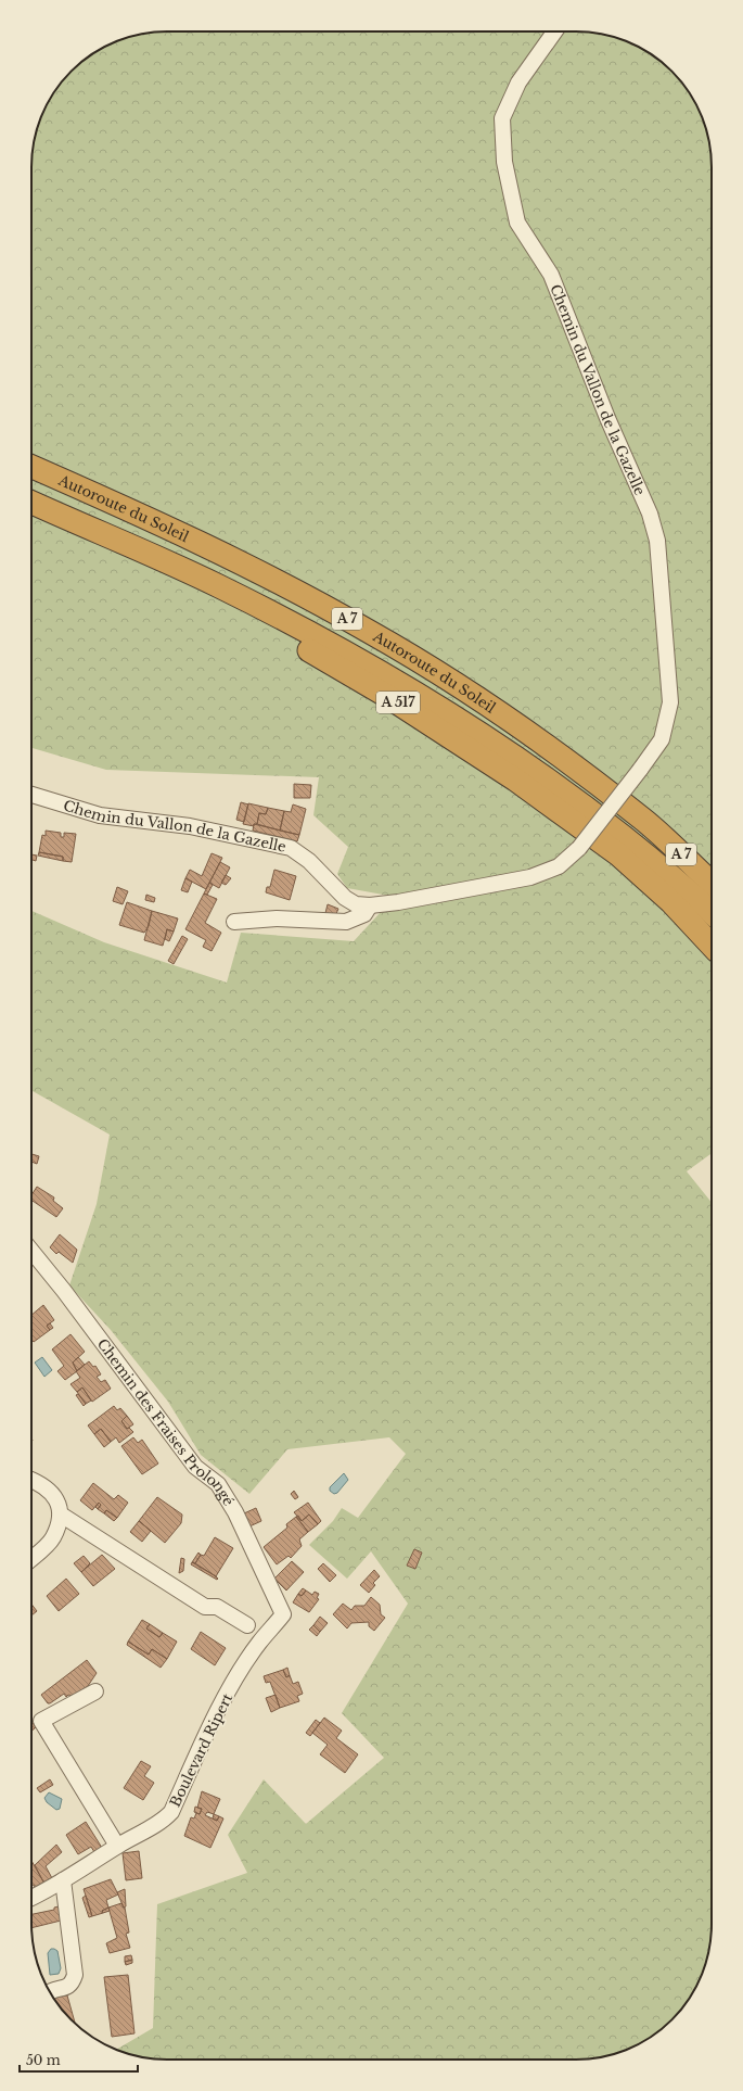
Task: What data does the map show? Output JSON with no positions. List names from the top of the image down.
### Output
{
  "streets": {
    "highway": ["Autoroute du Soleil", "A 7", "A 517"],
    "street": ["Chemin du Vallon de la Gazelle", "Chemin des Fraises Prolongé", "Boulevard Ripert"]
  },
  "crossings": [
    ["Autoroute du Soleil", "A 517"],
    ["Chemin des Fraises Prolongé", "Boulevard Ripert"]
  ],
  "scale_bar": "50 m"
}
